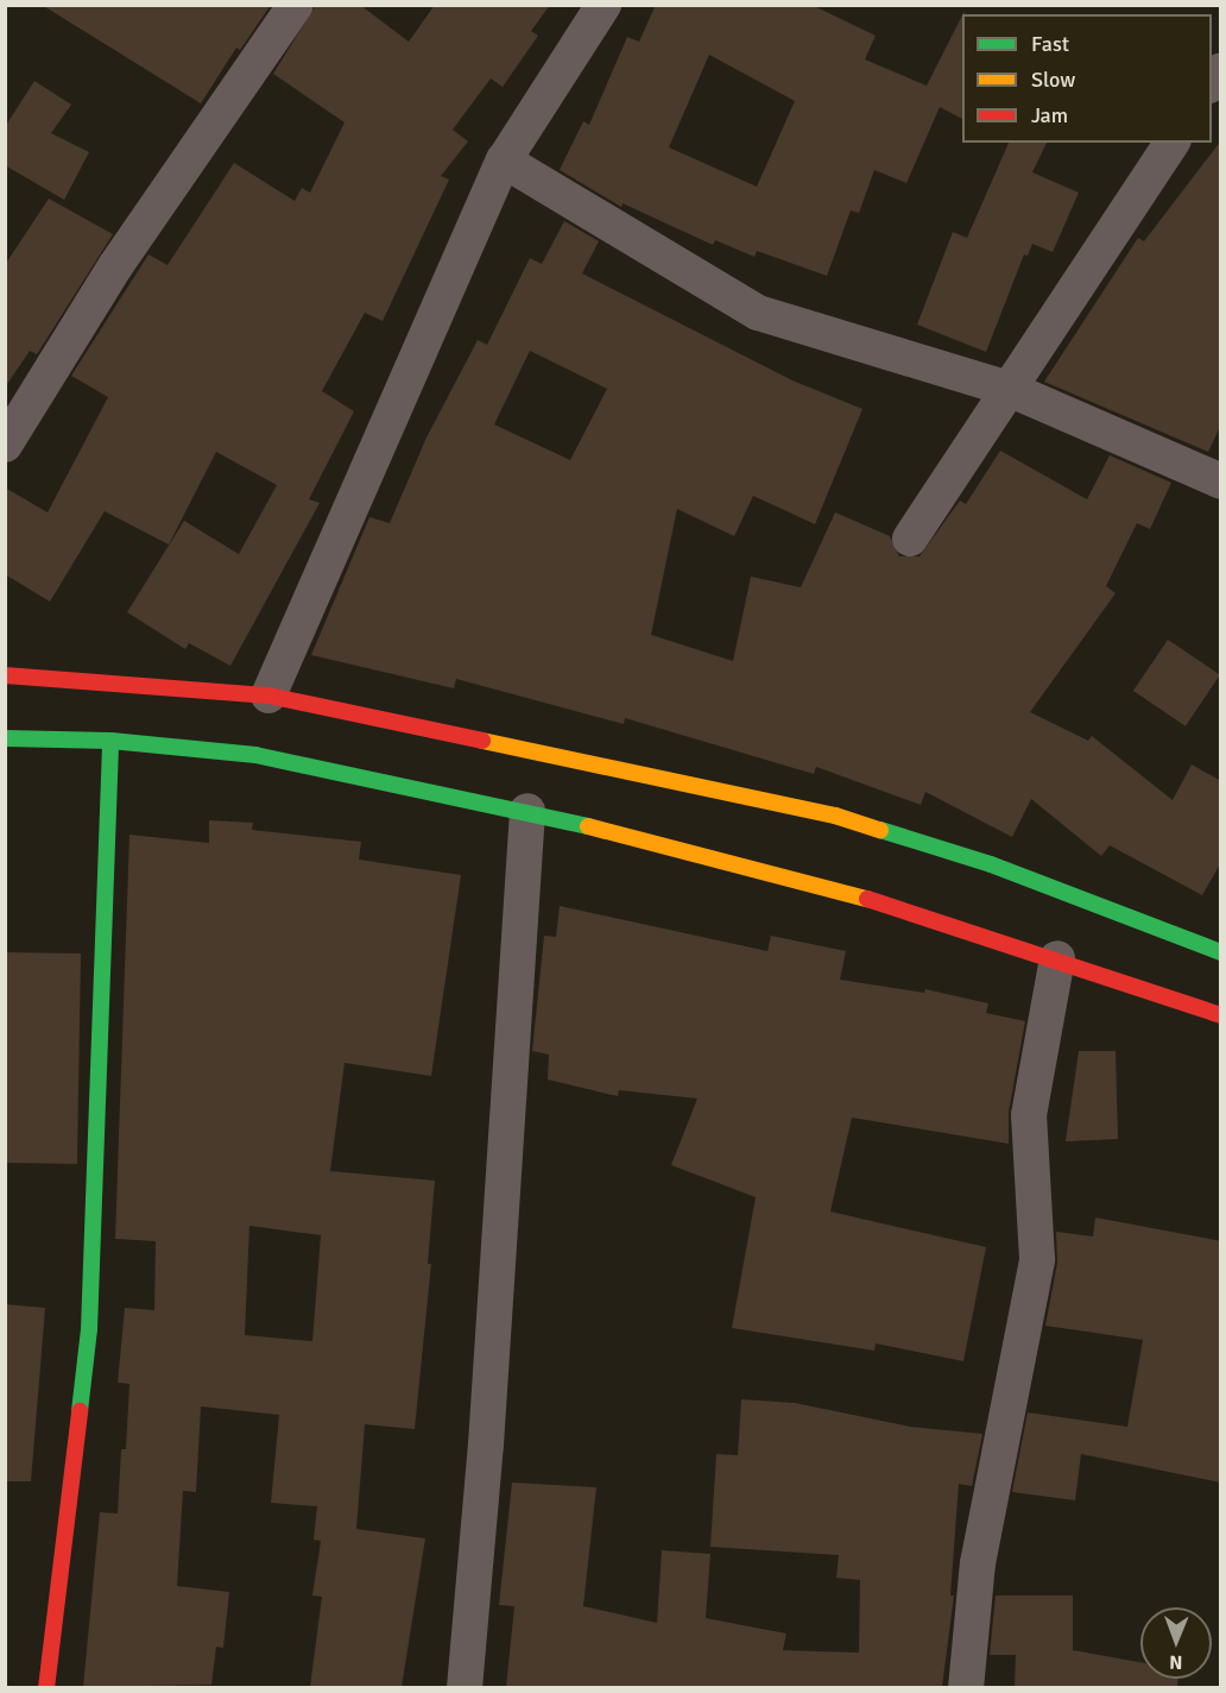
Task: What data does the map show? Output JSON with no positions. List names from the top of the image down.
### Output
{
  "legend": ["Fast", "Slow", "Jam"],
  "north": "bottom"
}
